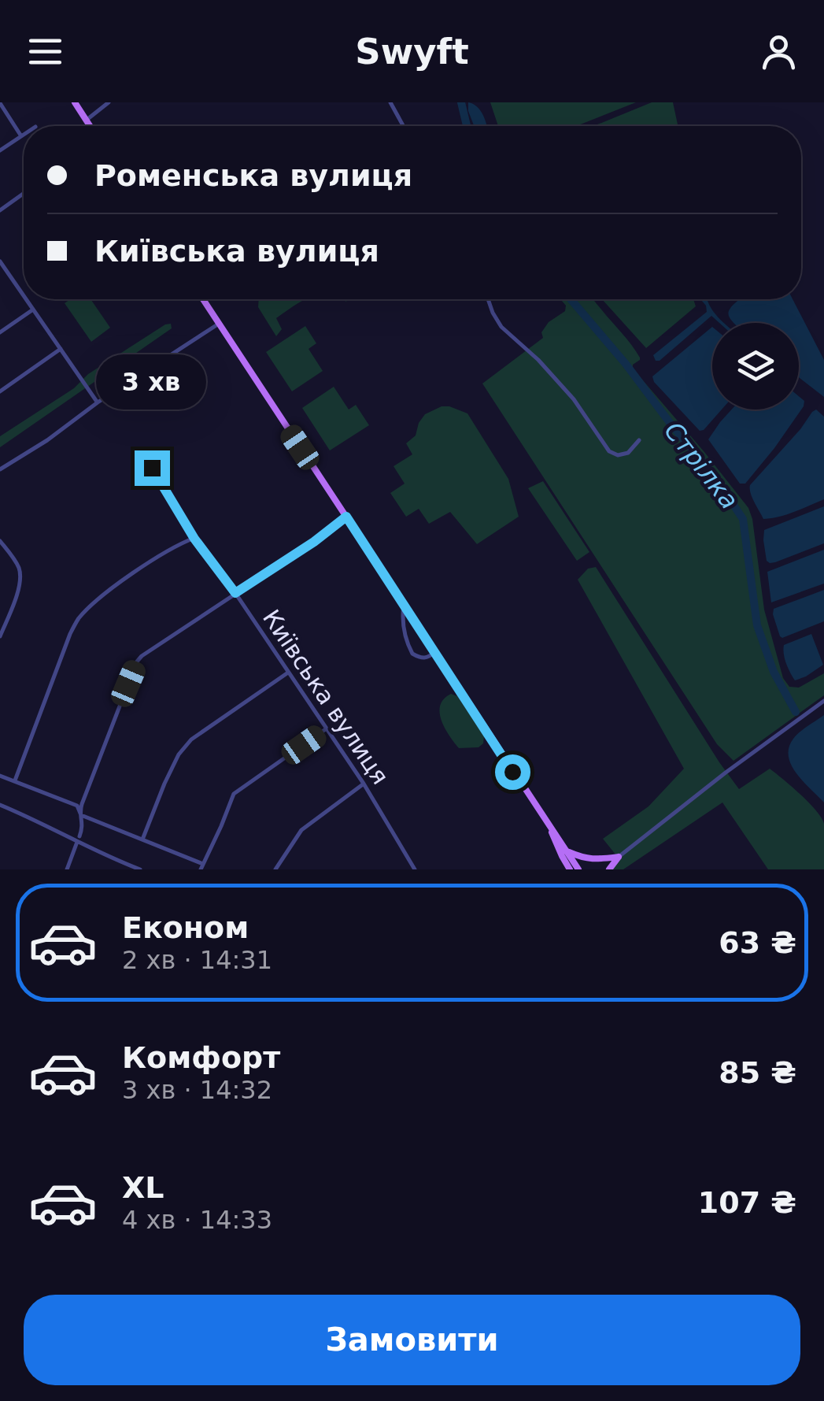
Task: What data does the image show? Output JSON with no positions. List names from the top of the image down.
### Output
{
  "streets": {
    "street": ["Київська вулиця"]
  },
  "water": ["Стрілка"],
  "page": {
    "header": "Swyft",
    "banner": ["Роменська вулиця", "Київська вулиця"],
    "bubble": "3 хв",
    "list": [
      {
        "name": "Економ",
        "note": "2 хв · 14:31",
        "value": "63 ₴"
      },
      {
        "name": "Комфорт",
        "note": "3 хв · 14:32",
        "value": "85 ₴"
      },
      {
        "name": "XL",
        "note": "4 хв · 14:33",
        "value": "107 ₴"
      }
    ],
    "buttons": "Замовити"
  }
}
